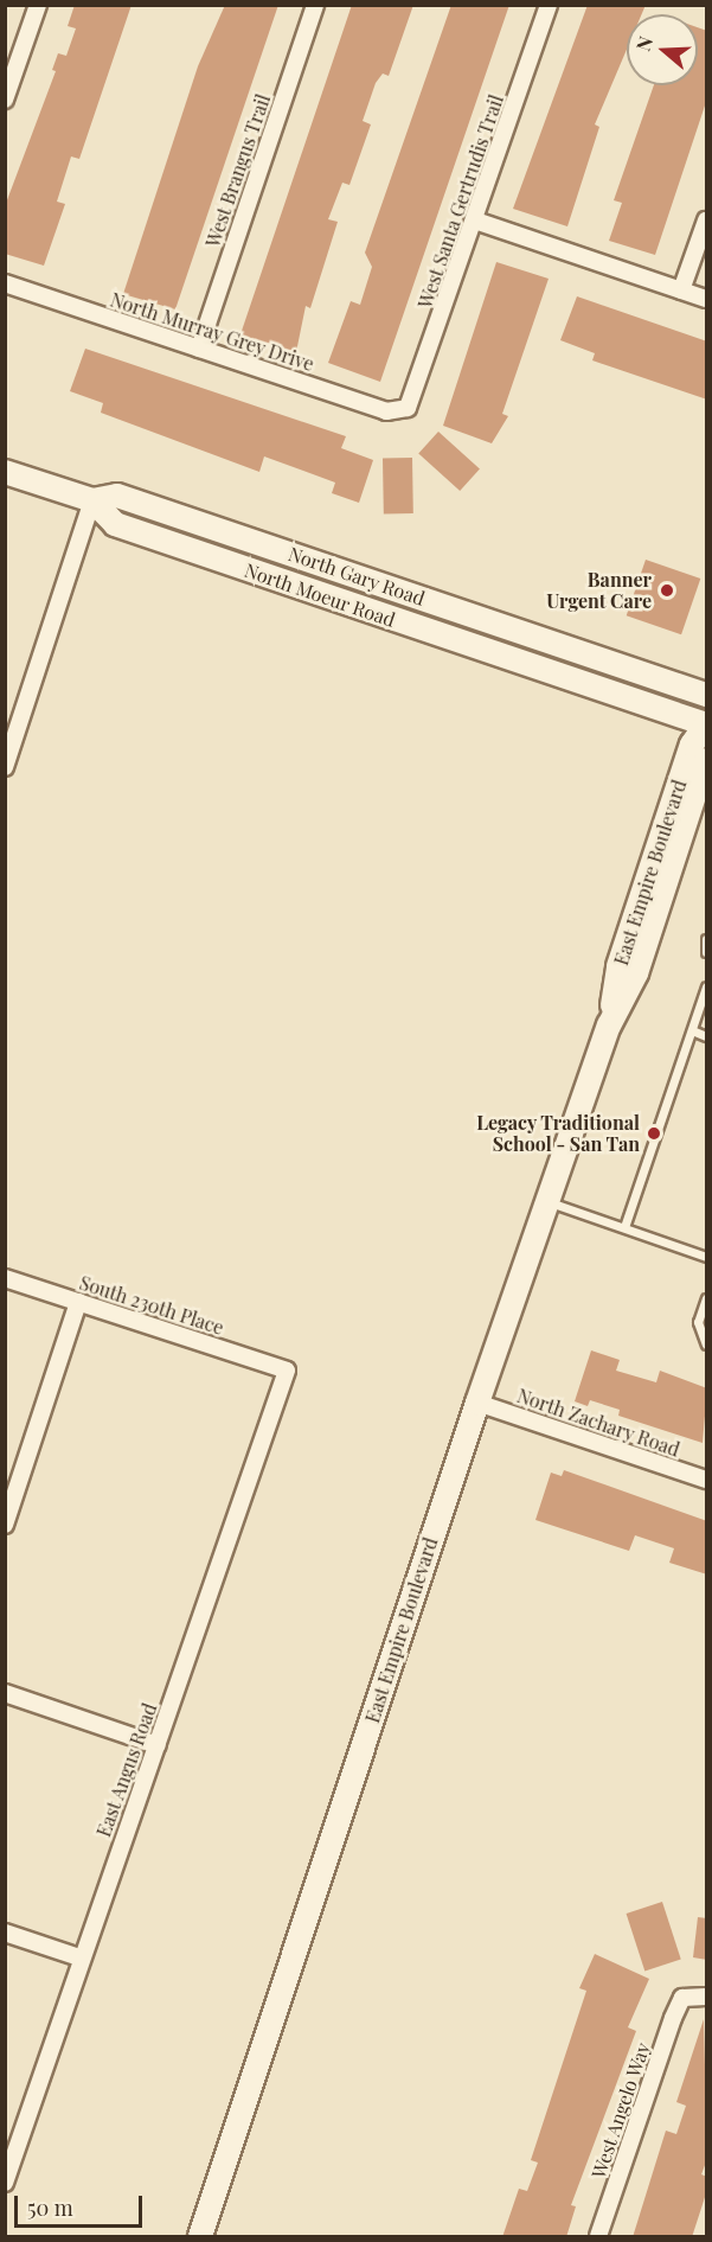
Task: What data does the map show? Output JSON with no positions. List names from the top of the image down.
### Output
{
  "streets": {
    "street": [
      "West Brangus Trail",
      "West Santa Gertrudis Trail",
      "North Murray Grey Drive",
      "North Gary Road",
      "North Moeur Road",
      "East Empire Boulevard",
      "South 230th Place",
      "North Zachary Road",
      "East Angus Road",
      "West Angelo Way"
    ]
  },
  "crossings": [
    ["West Brangus Trail", "North Murray Grey Drive"],
    ["West Santa Gertrudis Trail", "North Murray Grey Drive"],
    ["North Gary Road", "North Moeur Road"],
    ["North Moeur Road", "East Empire Boulevard"],
    ["East Empire Boulevard", "North Zachary Road"],
    ["South 230th Place", "East Angus Road"]
  ],
  "places": ["Banner Urgent Care", "Legacy Traditional School - San Tan"],
  "scale_bar": "50 m",
  "north": "left"
}
